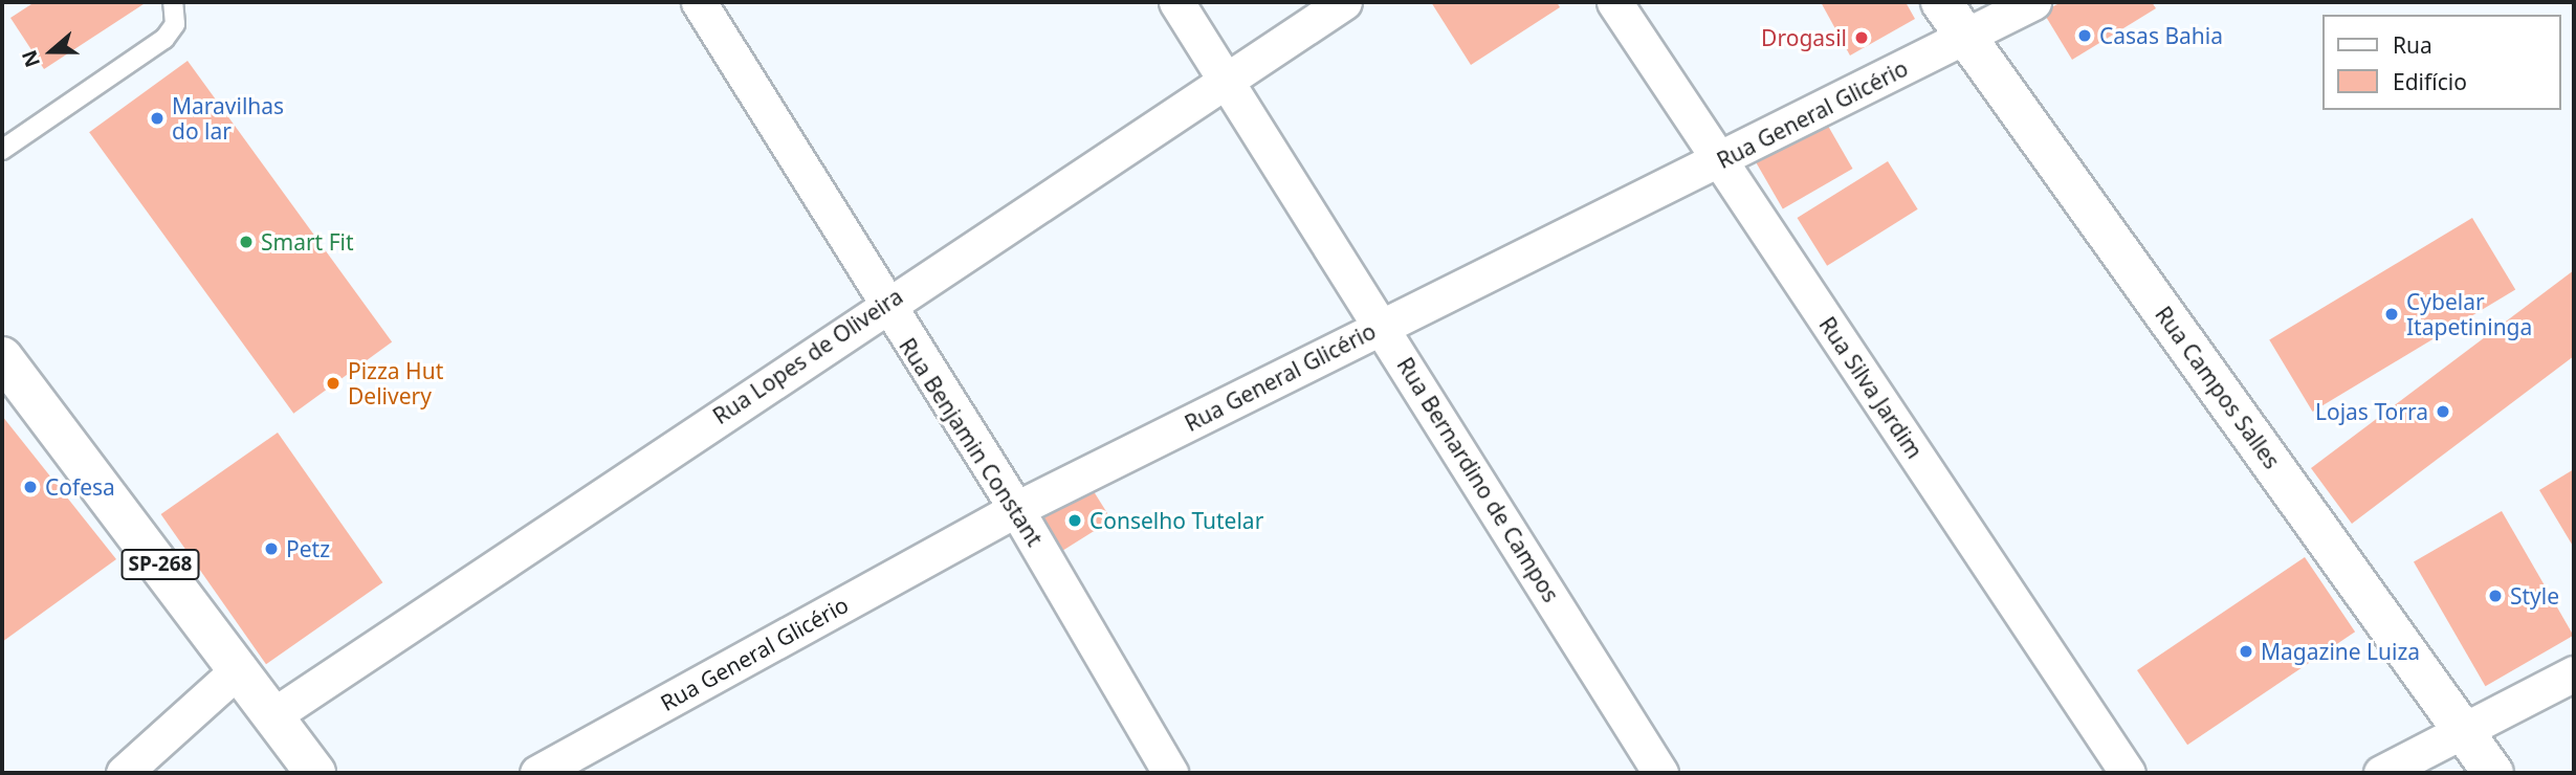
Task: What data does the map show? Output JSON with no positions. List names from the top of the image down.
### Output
{
  "streets": {
    "street": [
      "Rua General Glicério",
      "Rua Lopes de Oliveira",
      "Rua Silva Jardim",
      "Rua Campos Salles",
      "Rua Benjamin Constant",
      "Rua Bernardino de Campos",
      "SP-268"
    ]
  },
  "crossings": [
    ["Rua General Glicério", "Rua Silva Jardim"],
    ["Rua General Glicério", "Rua Campos Salles"],
    ["Rua General Glicério", "Rua Benjamin Constant"],
    ["Rua General Glicério", "Rua Bernardino de Campos"],
    ["Rua Lopes de Oliveira", "Rua Benjamin Constant"],
    ["Rua Lopes de Oliveira", "Rua Bernardino de Campos"],
    ["Rua Lopes de Oliveira", "SP-268"]
  ],
  "places": [
    "Casas Bahia",
    "Drogasil",
    "Maravilhas do lar",
    "Smart Fit",
    "Cybelar Itapetininga",
    "Pizza Hut Delivery",
    "Lojas Torra",
    "Cofesa",
    "Conselho Tutelar",
    "Petz",
    "Style",
    "Magazine Luiza"
  ],
  "legend": ["Rua", "Edifício"],
  "north": "left"
}
